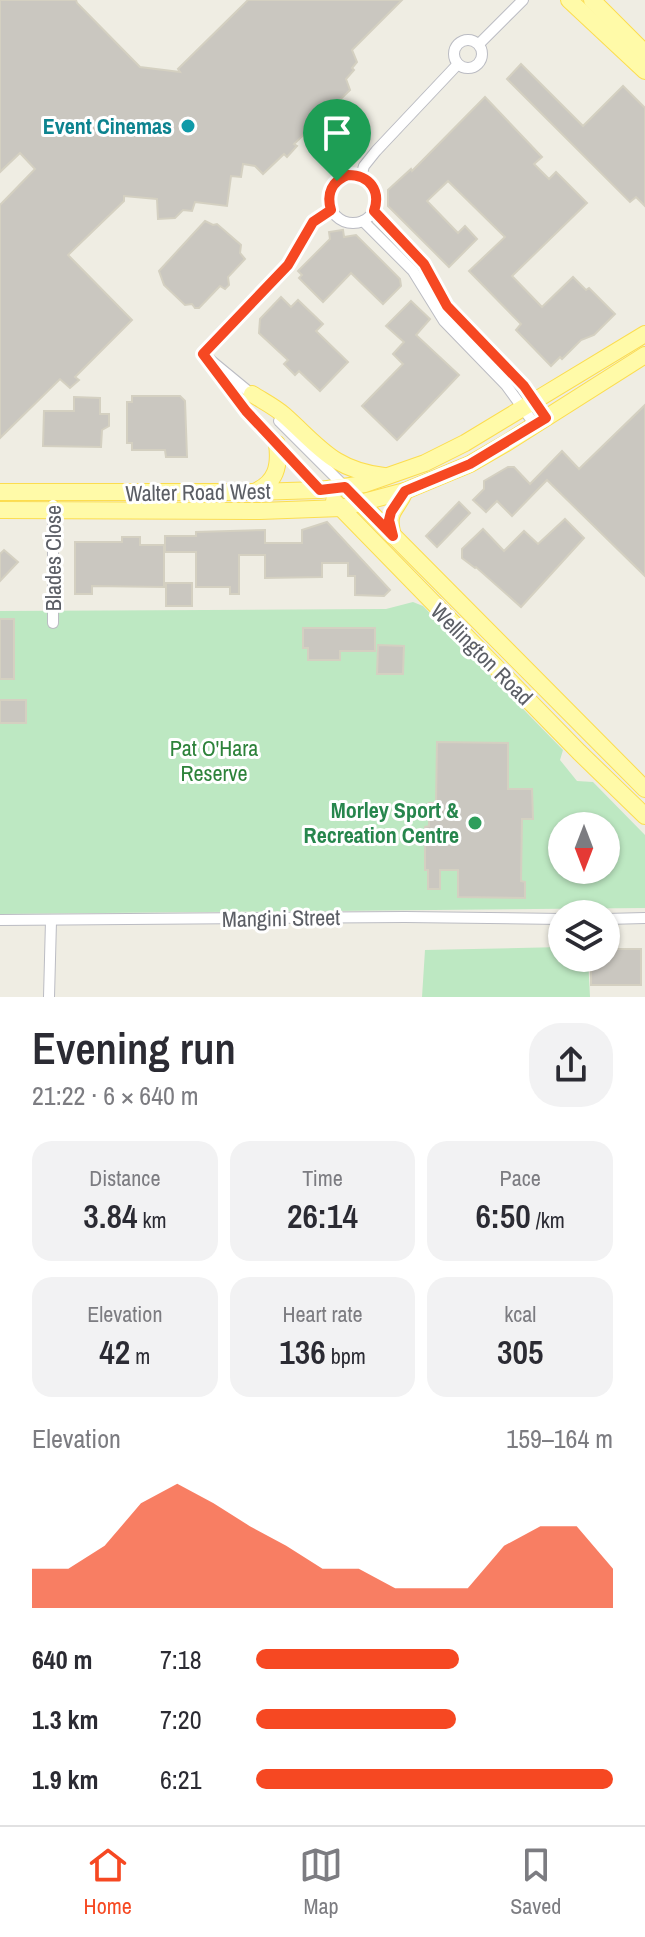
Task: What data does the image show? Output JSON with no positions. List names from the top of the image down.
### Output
{
  "streets": {
    "main road": ["Walter Road West", "Wellington Road"],
    "street": ["Blades Close", "Mangini Street"]
  },
  "crossings": [
    ["Walter Road West", "Blades Close"],
    ["Walter Road West", "Wellington Road"]
  ],
  "parks": ["Pat O'Hara Reserve"],
  "places": ["Event Cinemas", "Morley Sport & Recreation Centre"],
  "north": "bottom",
  "page": {
    "heading": ["Evening run", "21:22 · 6 × 640 m"],
    "stats": [
      ["Distance", "3.84 km"],
      ["Time", "26:14"],
      ["Pace", "6:50 /km"],
      ["Elevation", "42 m"],
      ["Heart rate", "136 bpm"],
      ["kcal", "305"]
    ],
    "chart": ["Elevation", "159–164 m"],
    "list": [
      {
        "name": "640 m",
        "note": "7:18"
      },
      {
        "name": "1.3 km",
        "note": "7:20"
      },
      {
        "name": "1.9 km",
        "note": "6:21"
      }
    ],
    "tabs": ["Home", "Map", "Saved"]
  }
}
